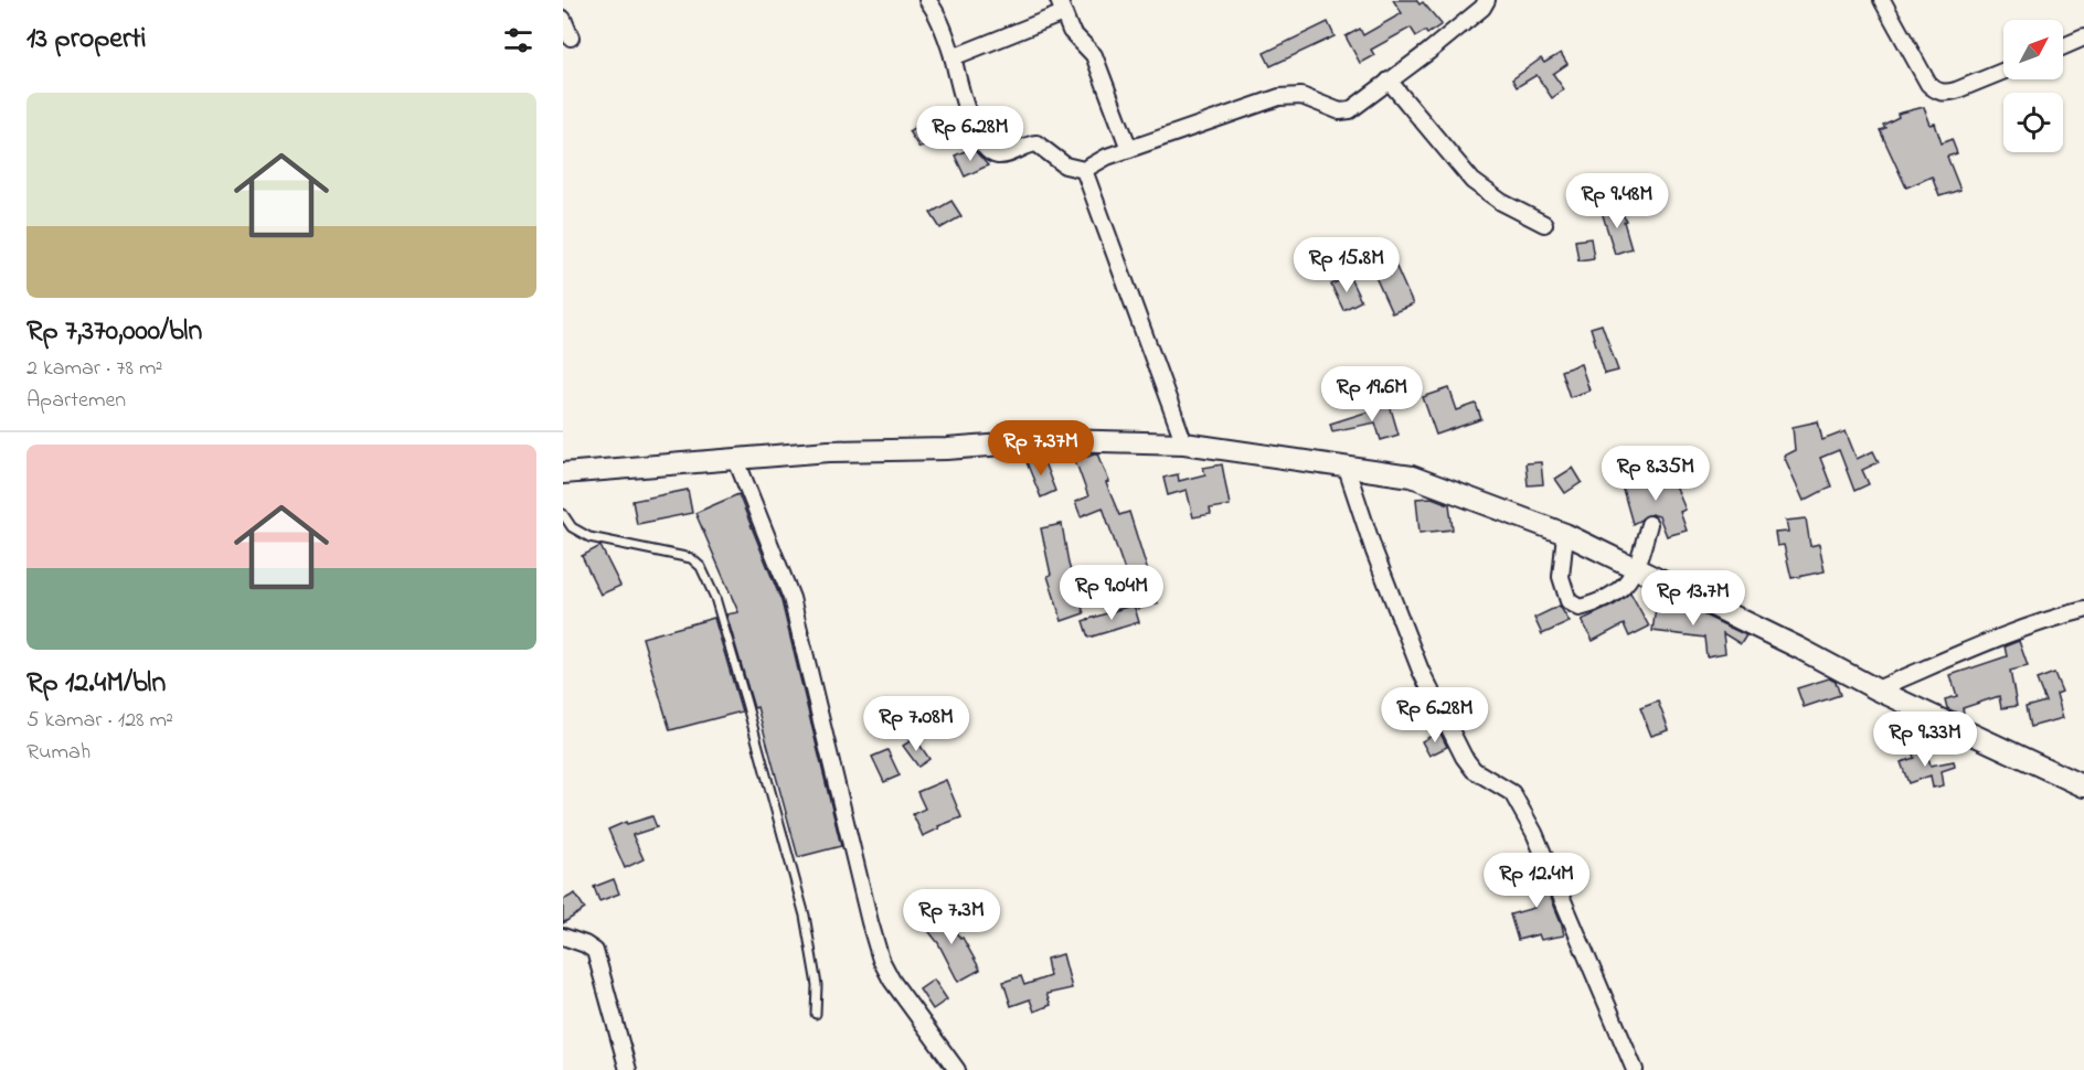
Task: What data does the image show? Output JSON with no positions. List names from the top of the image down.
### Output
{
  "north": "top right",
  "page": {
    "heading": "13 properti",
    "list": [
      {
        "name": "Rp 7,370,000/bln",
        "note": "2 kamar · 78 m² · Apartemen"
      },
      {
        "name": "Rp 12.4M/bln",
        "note": "5 kamar · 128 m² · Rumah"
      }
    ],
    "price": [
      "Rp 6.28M",
      "Rp 9.48M",
      "Rp 15.8M",
      "Rp 19.6M",
      "Rp 7.37M",
      "Rp 8.35M",
      "Rp 9.04M",
      "Rp 13.7M",
      "Rp 6.28M",
      "Rp 7.08M",
      "Rp 9.33M",
      "Rp 12.4M",
      "Rp 7.3M"
    ]
  }
}
